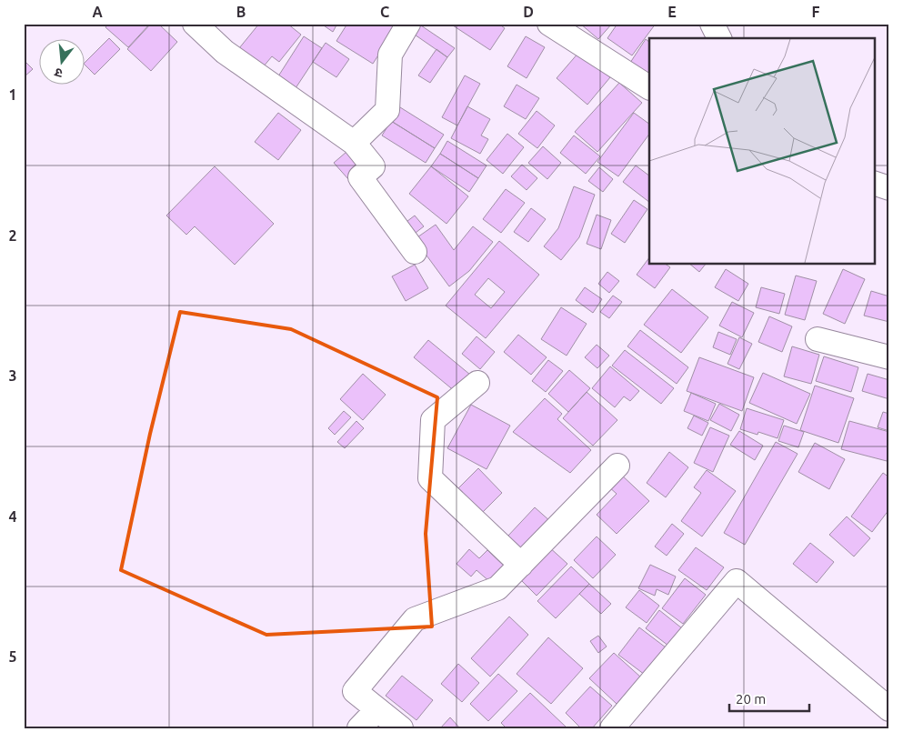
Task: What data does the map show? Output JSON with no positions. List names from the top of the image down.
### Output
{
  "scale_bar": "20 m",
  "north": "bottom",
  "grid": {
    "columns": [
      "A",
      "B",
      "C",
      "D",
      "E",
      "F"
    ],
    "rows": [
      "1",
      "2",
      "3",
      "4",
      "5"
    ]
  }
}
